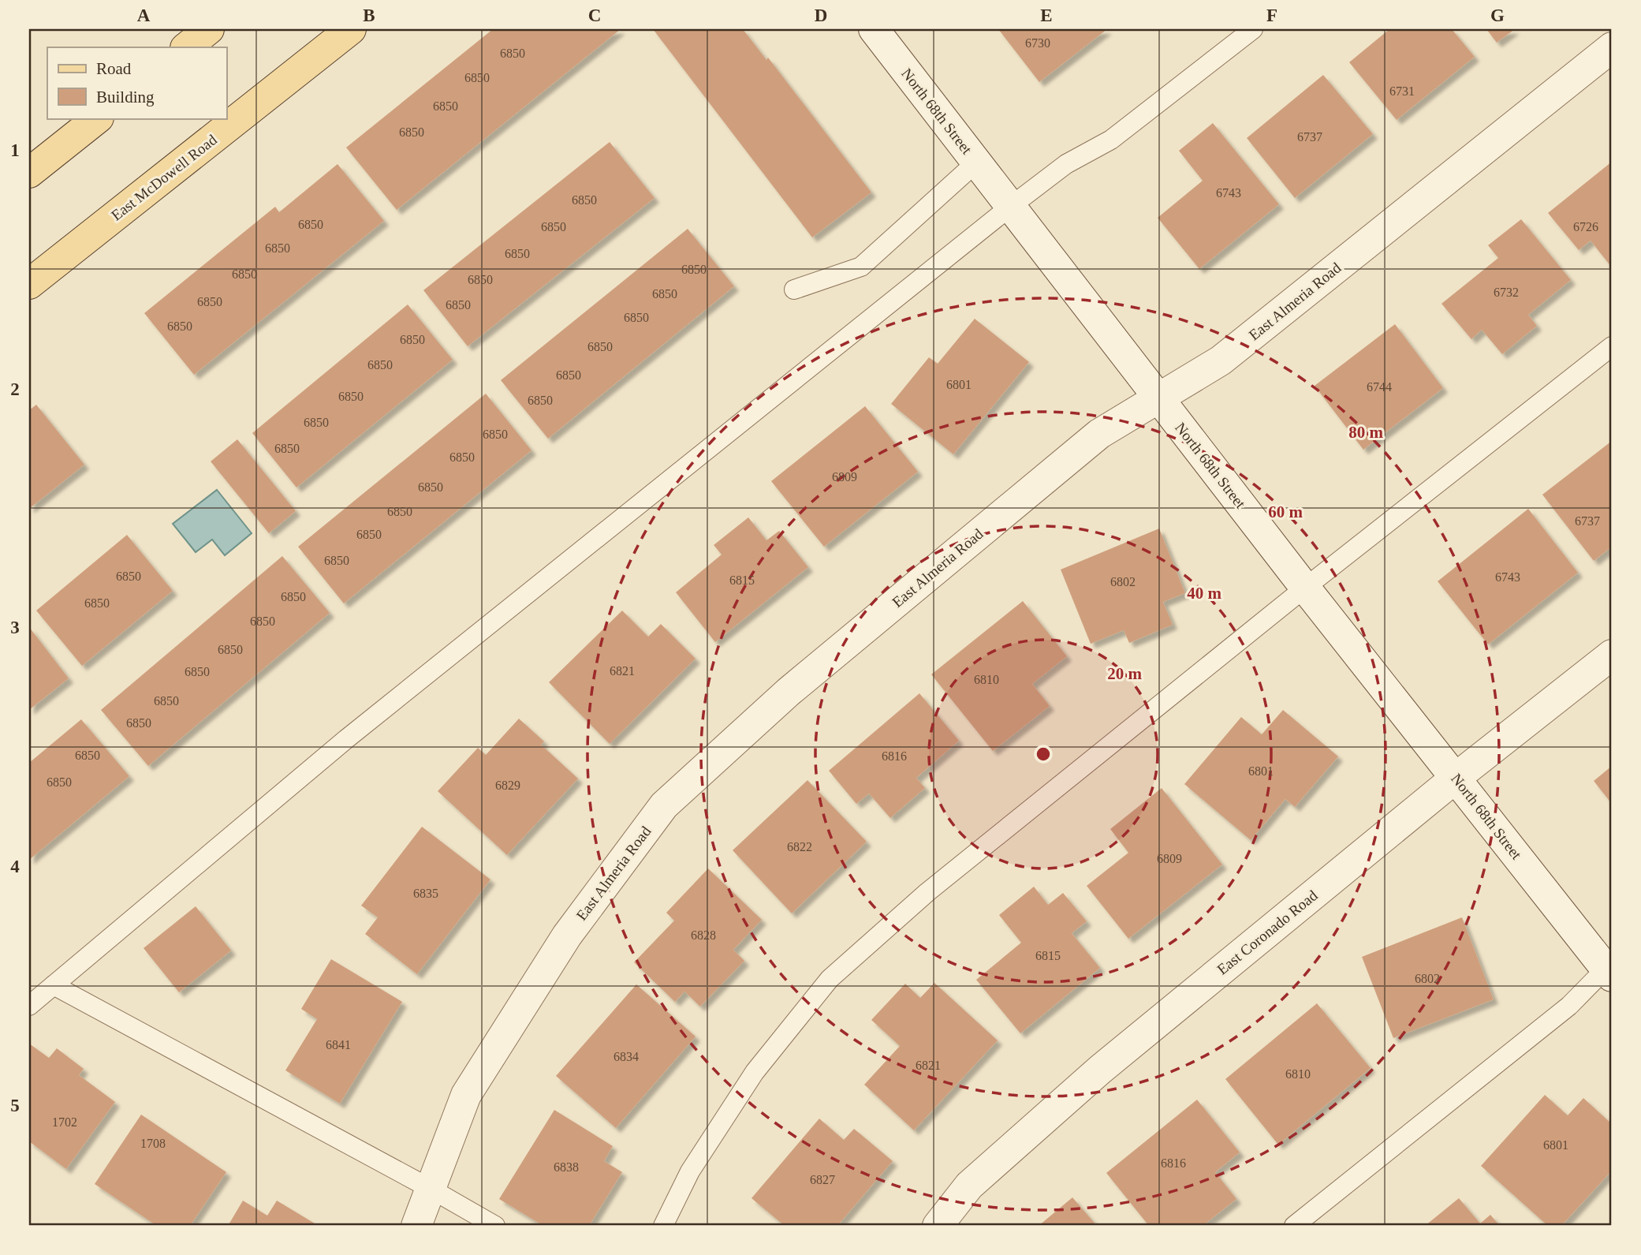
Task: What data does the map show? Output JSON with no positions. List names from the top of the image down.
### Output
{
  "streets": {
    "main road": ["East McDowell Road"],
    "street": ["North 68th Street", "East Almeria Road", "East Coronado Road"]
  },
  "crossings": [
    ["North 68th Street", "East Almeria Road"],
    ["North 68th Street", "East Coronado Road"]
  ],
  "house_numbers": [
    "6730",
    "6850",
    "6850",
    "6731",
    "6850",
    "6850",
    "6737",
    "6743",
    "6850",
    "6850",
    "6850",
    "6726",
    "6850",
    "6850",
    "6850",
    "6850",
    "6850",
    "6732",
    "6850",
    "6850",
    "6850",
    "6850",
    "6850",
    "6850",
    "6850",
    "6850",
    "6850",
    "6801",
    "6744",
    "6850",
    "6850",
    "6850",
    "6850",
    "6850",
    "6850",
    "6809",
    "6850",
    "6850",
    "6737",
    "6850",
    "6850",
    "6850",
    "6743",
    "6815",
    "6802",
    "6850",
    "6850",
    "6850",
    "6850",
    "6821",
    "6850",
    "6810",
    "6850",
    "6850",
    "6850",
    "6816",
    "6801",
    "6850",
    "6829",
    "6822",
    "6809",
    "6835",
    "6828",
    "6815",
    "6802",
    "6841",
    "6834",
    "6821",
    "6810",
    "1702",
    "1708",
    "6801",
    "6816",
    "6838",
    "6827"
  ],
  "legend": ["Road", "Building"],
  "grid": {
    "columns": [
      "A",
      "B",
      "C",
      "D",
      "E",
      "F",
      "G"
    ],
    "rows": [
      "1",
      "2",
      "3",
      "4",
      "5"
    ]
  },
  "rings": [
    "80 m",
    "60 m",
    "40 m",
    "20 m"
  ]
}
